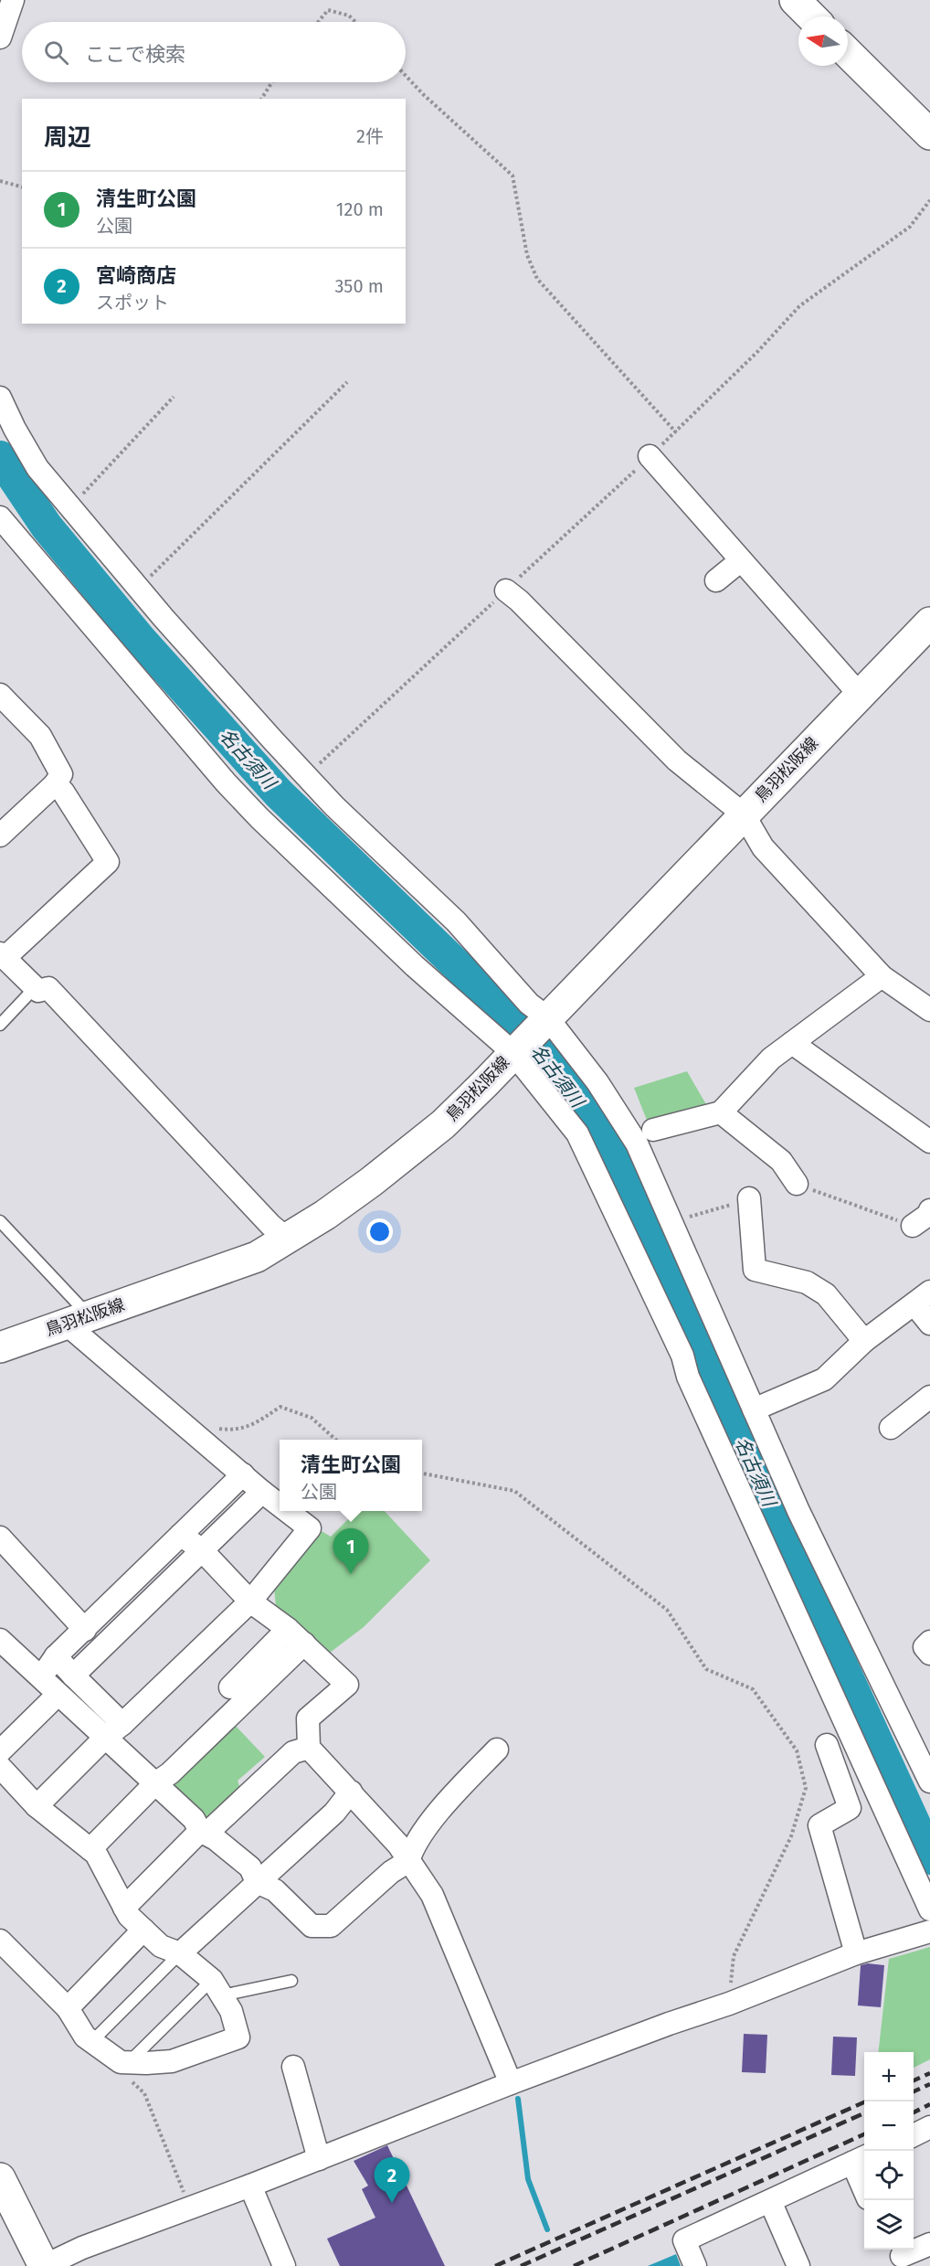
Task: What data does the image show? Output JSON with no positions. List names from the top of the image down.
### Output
{
  "streets": {
    "main road": ["鳥羽松阪線"]
  },
  "water": ["名古須川"],
  "north": "left",
  "page": {
    "search": "ここで検索",
    "heading": ["周辺", "2件"],
    "list": [
      {
        "mark": "1",
        "name": "清生町公園",
        "note": "公園",
        "value": "120 m"
      },
      {
        "mark": "2",
        "name": "宮崎商店",
        "note": "スポット",
        "value": "350 m"
      }
    ],
    "popup": ["清生町公園", "公園"],
    "pins": ["1", "2"],
    "map_buttons": ["+", "−"]
  }
}
